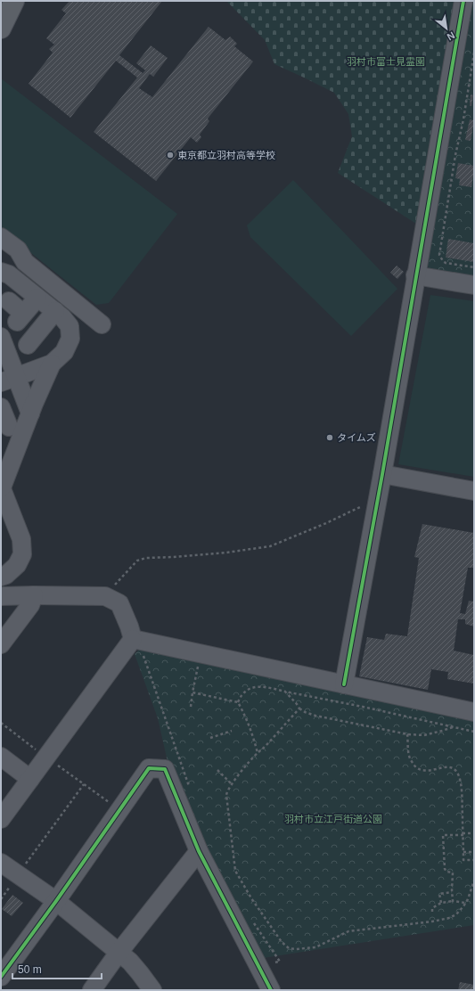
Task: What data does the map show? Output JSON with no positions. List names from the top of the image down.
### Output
{
  "parks": ["羽村市富士見霊園", "羽村市立江戸街道公園"],
  "places": ["東京都立羽村高等学校", "タイムズ"],
  "scale_bar": "50 m",
  "north": "bottom right"
}
